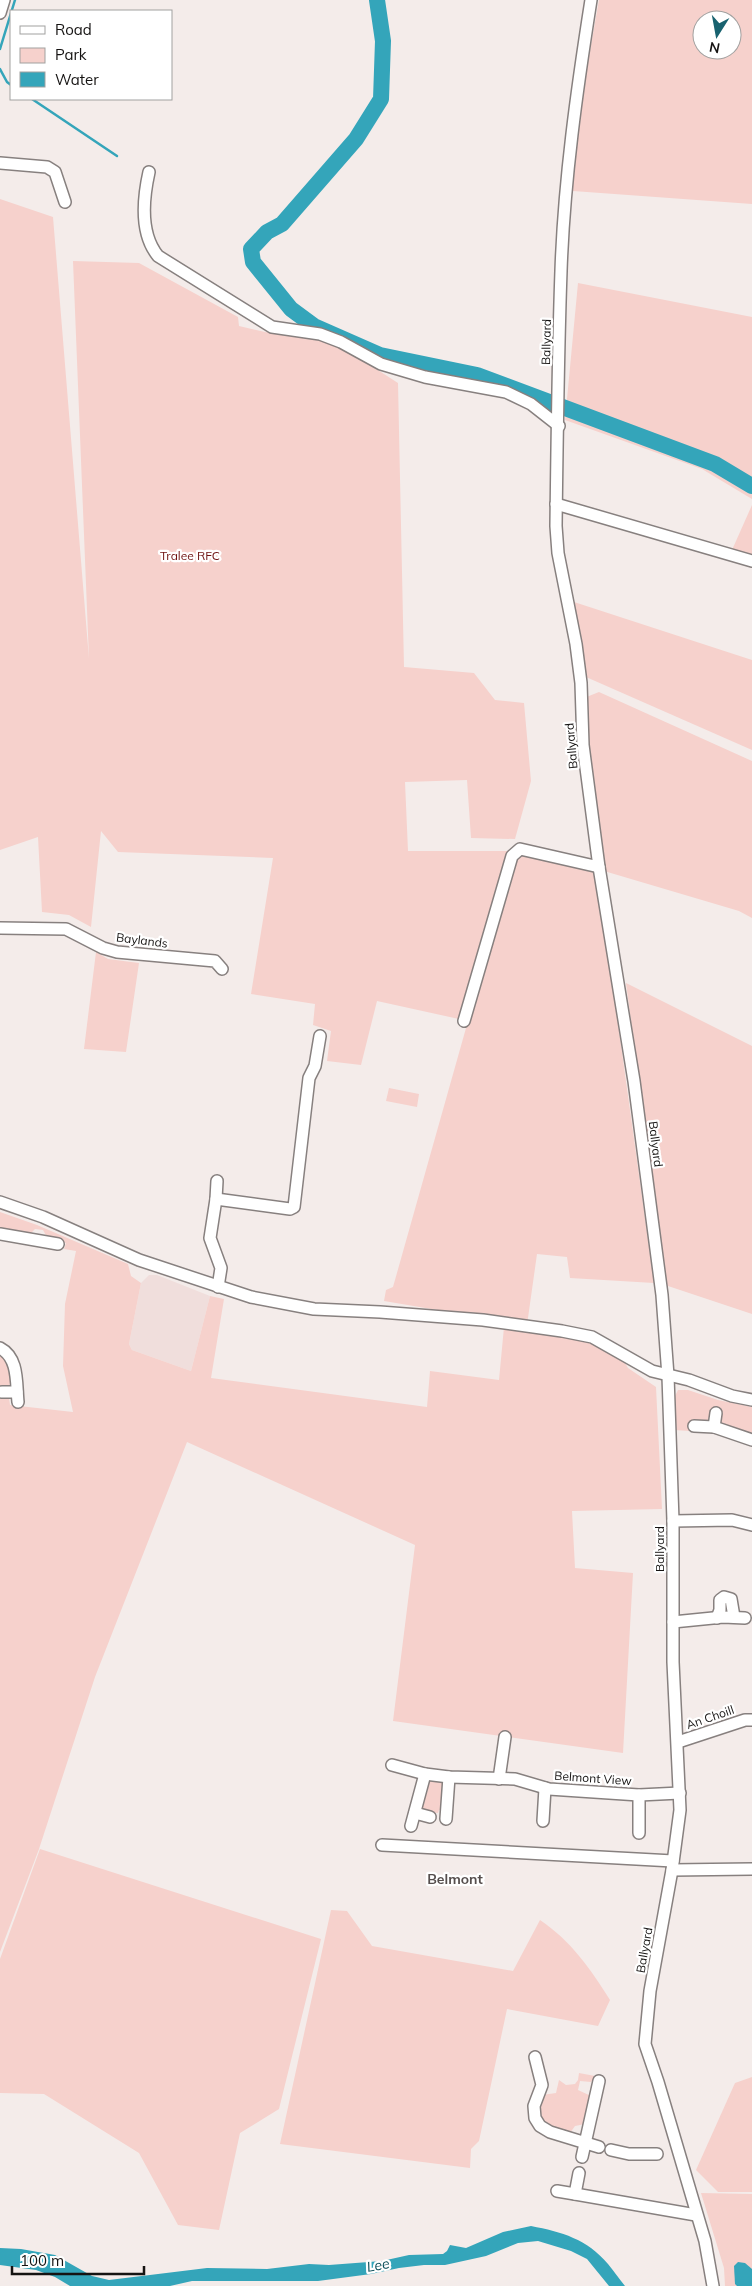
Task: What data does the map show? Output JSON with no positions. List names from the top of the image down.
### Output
{
  "streets": {
    "street": [
      "Ballyard",
      "Baylands",
      "An Choill",
      "Belmont View"
    ]
  },
  "crossings": [
    ["Ballyard", "An Choill"],
    ["Ballyard", "Belmont View"]
  ],
  "districts": ["Belmont"],
  "water": ["Lee"],
  "parks": ["Tralee RFC"],
  "legend": ["Road", "Park", "Water"],
  "scale_bar": "100 m",
  "north": "bottom"
}
